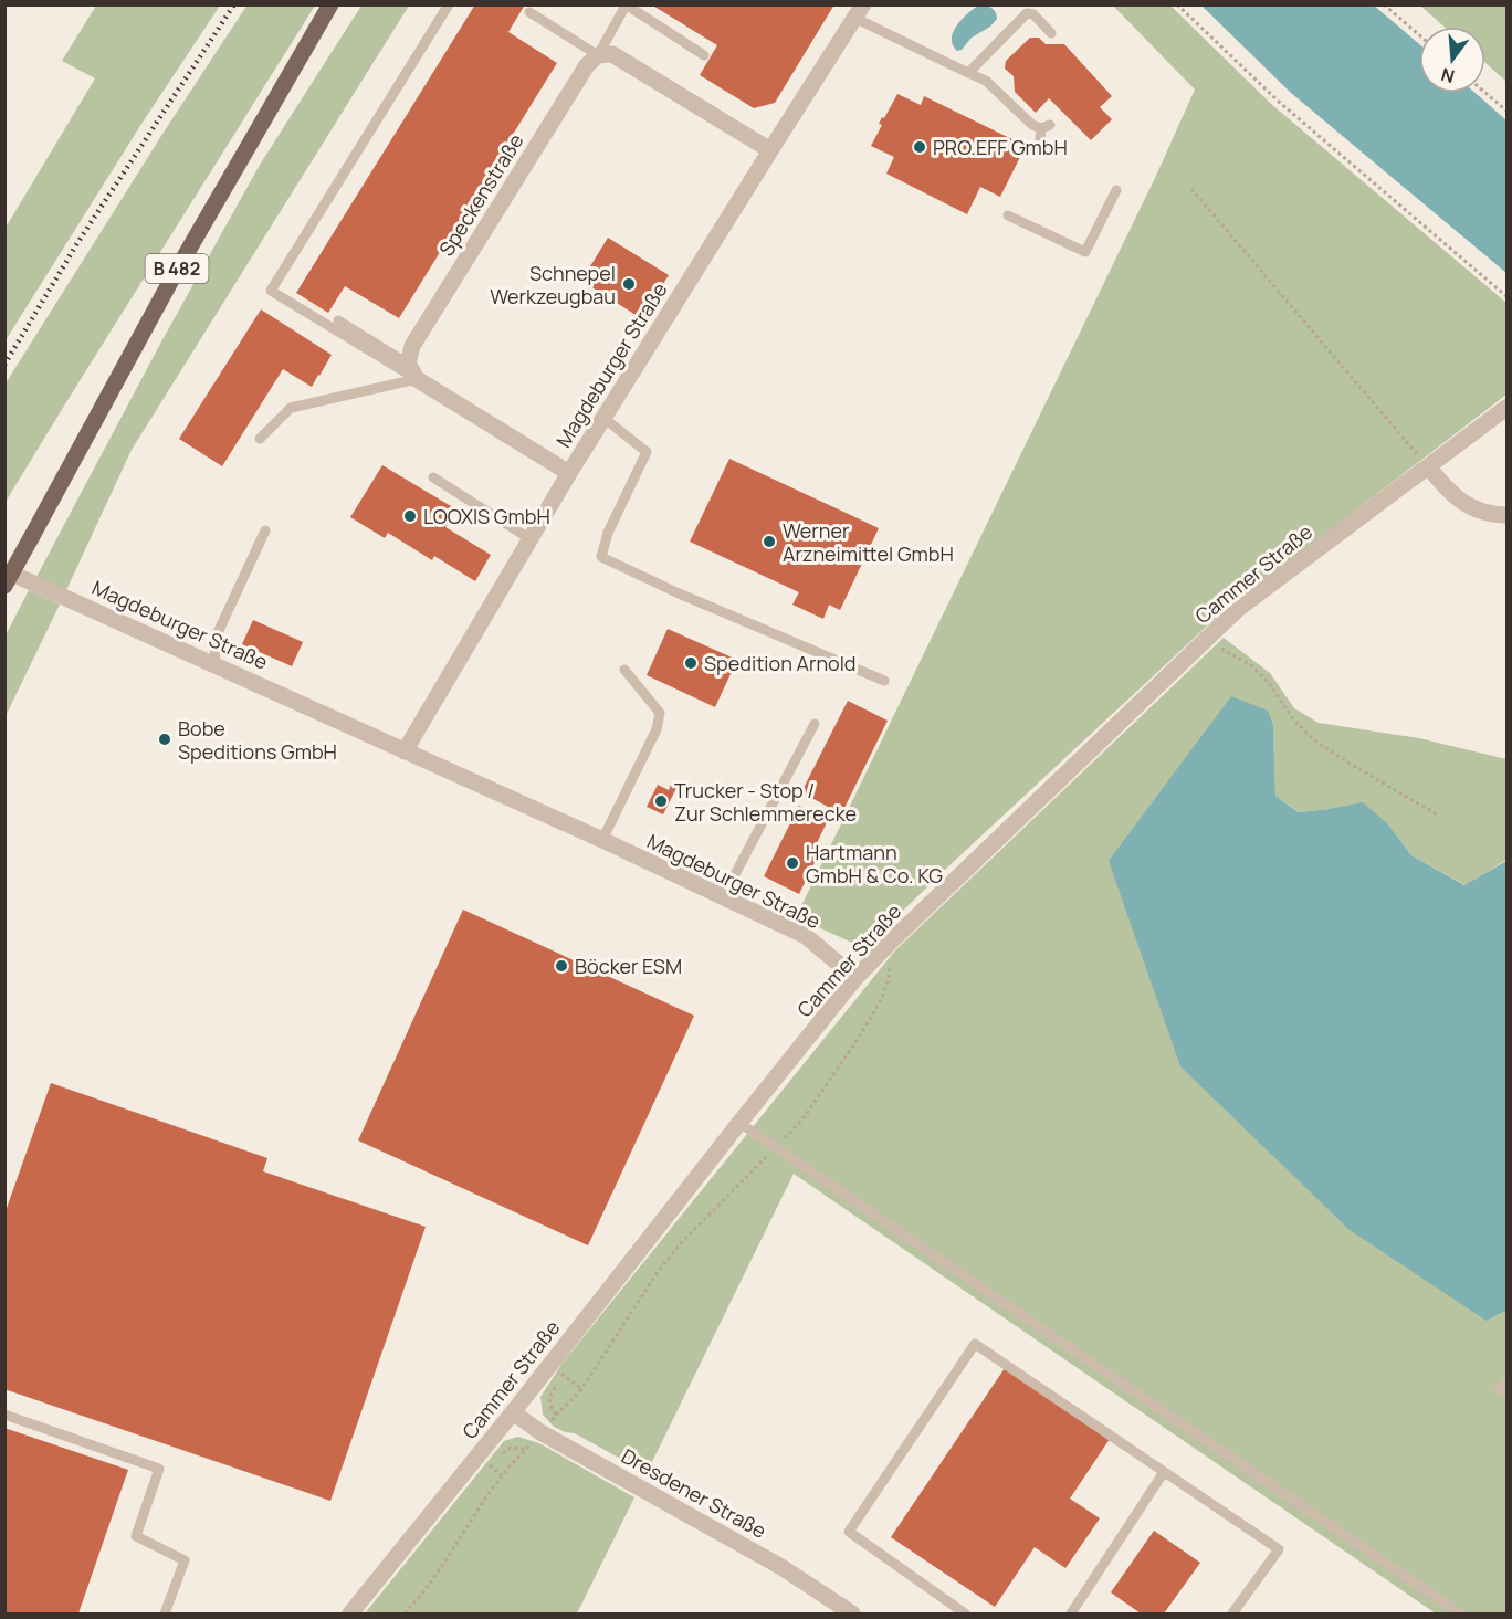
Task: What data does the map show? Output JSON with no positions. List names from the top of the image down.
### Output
{
  "streets": {
    "main road": ["B 482"],
    "street": [
      "Speckenstraße",
      "Magdeburger Straße",
      "Cammer Straße",
      "Dresdener Straße"
    ]
  },
  "crossings": [
    ["B 482", "Magdeburger Straße"],
    ["Magdeburger Straße", "Cammer Straße"],
    ["Cammer Straße", "Dresdener Straße"]
  ],
  "places": [
    "PRO.EFF GmbH",
    "Schnepel Werkzeugbau",
    "LOOXIS GmbH",
    "Werner Arzneimittel GmbH",
    "Spedition Arnold",
    "Bobe Speditions GmbH",
    "Trucker - Stop / Zur Schlemmerecke",
    "Hartmann GmbH & Co. KG",
    "Böcker ESM"
  ],
  "north": "bottom"
}
